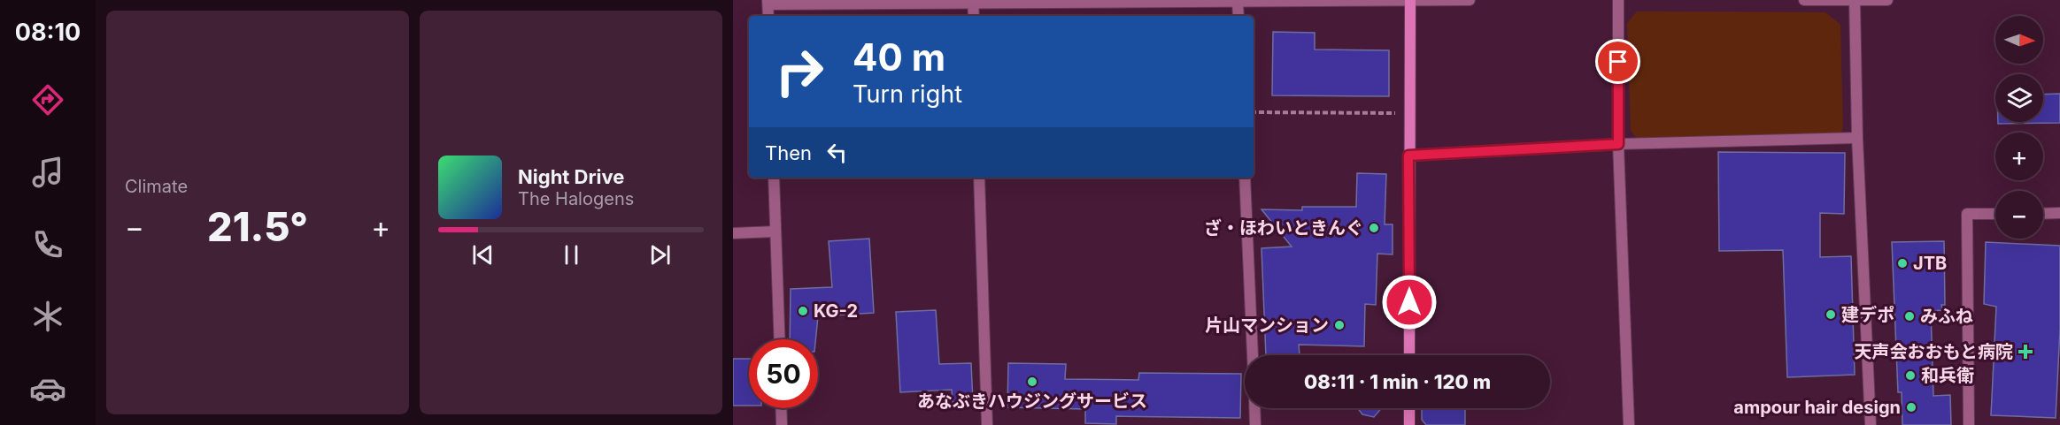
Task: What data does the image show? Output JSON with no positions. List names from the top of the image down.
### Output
{
  "places": {
    "other": [
      "ざ・ほわいときんぐ",
      "JTB",
      "KG-2",
      "建デポ",
      "みふね",
      "片山マンション",
      "和兵衛",
      "あなぶきハウジングサービス",
      "ampour hair design"
    ],
    "health": ["天声会おおもと病院"]
  },
  "north": "right",
  "page": {
    "tabs": "08:10",
    "tile": "Climate",
    "map_buttons": ["+", "−"],
    "turn": ["40 m", "Turn right"],
    "then": "Then",
    "song": ["Night Drive", "The Halogens"],
    "heat": ["−", "21.5°", "+"],
    "limit": "50",
    "trip": "08:11 · 1 min · 120 m"
  }
}
